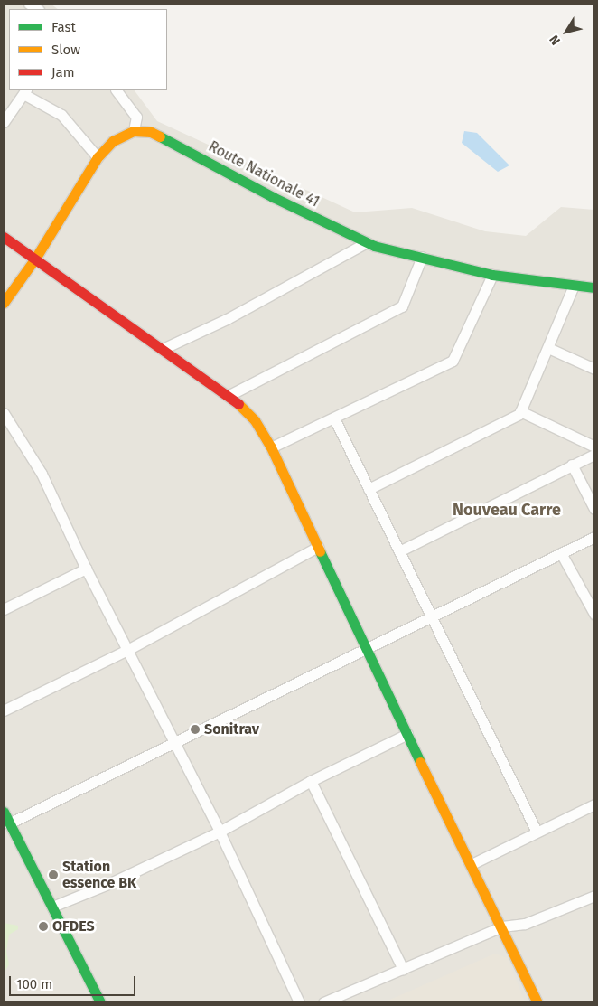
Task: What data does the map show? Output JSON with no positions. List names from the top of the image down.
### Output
{
  "streets": {
    "main road": ["Route Nationale 41"]
  },
  "districts": ["Nouveau Carre"],
  "places": ["Sonitrav", "Station essence BK", "OFDES"],
  "legend": ["Fast", "Slow", "Jam"],
  "scale_bar": "100 m",
  "north": "bottom left"
}
